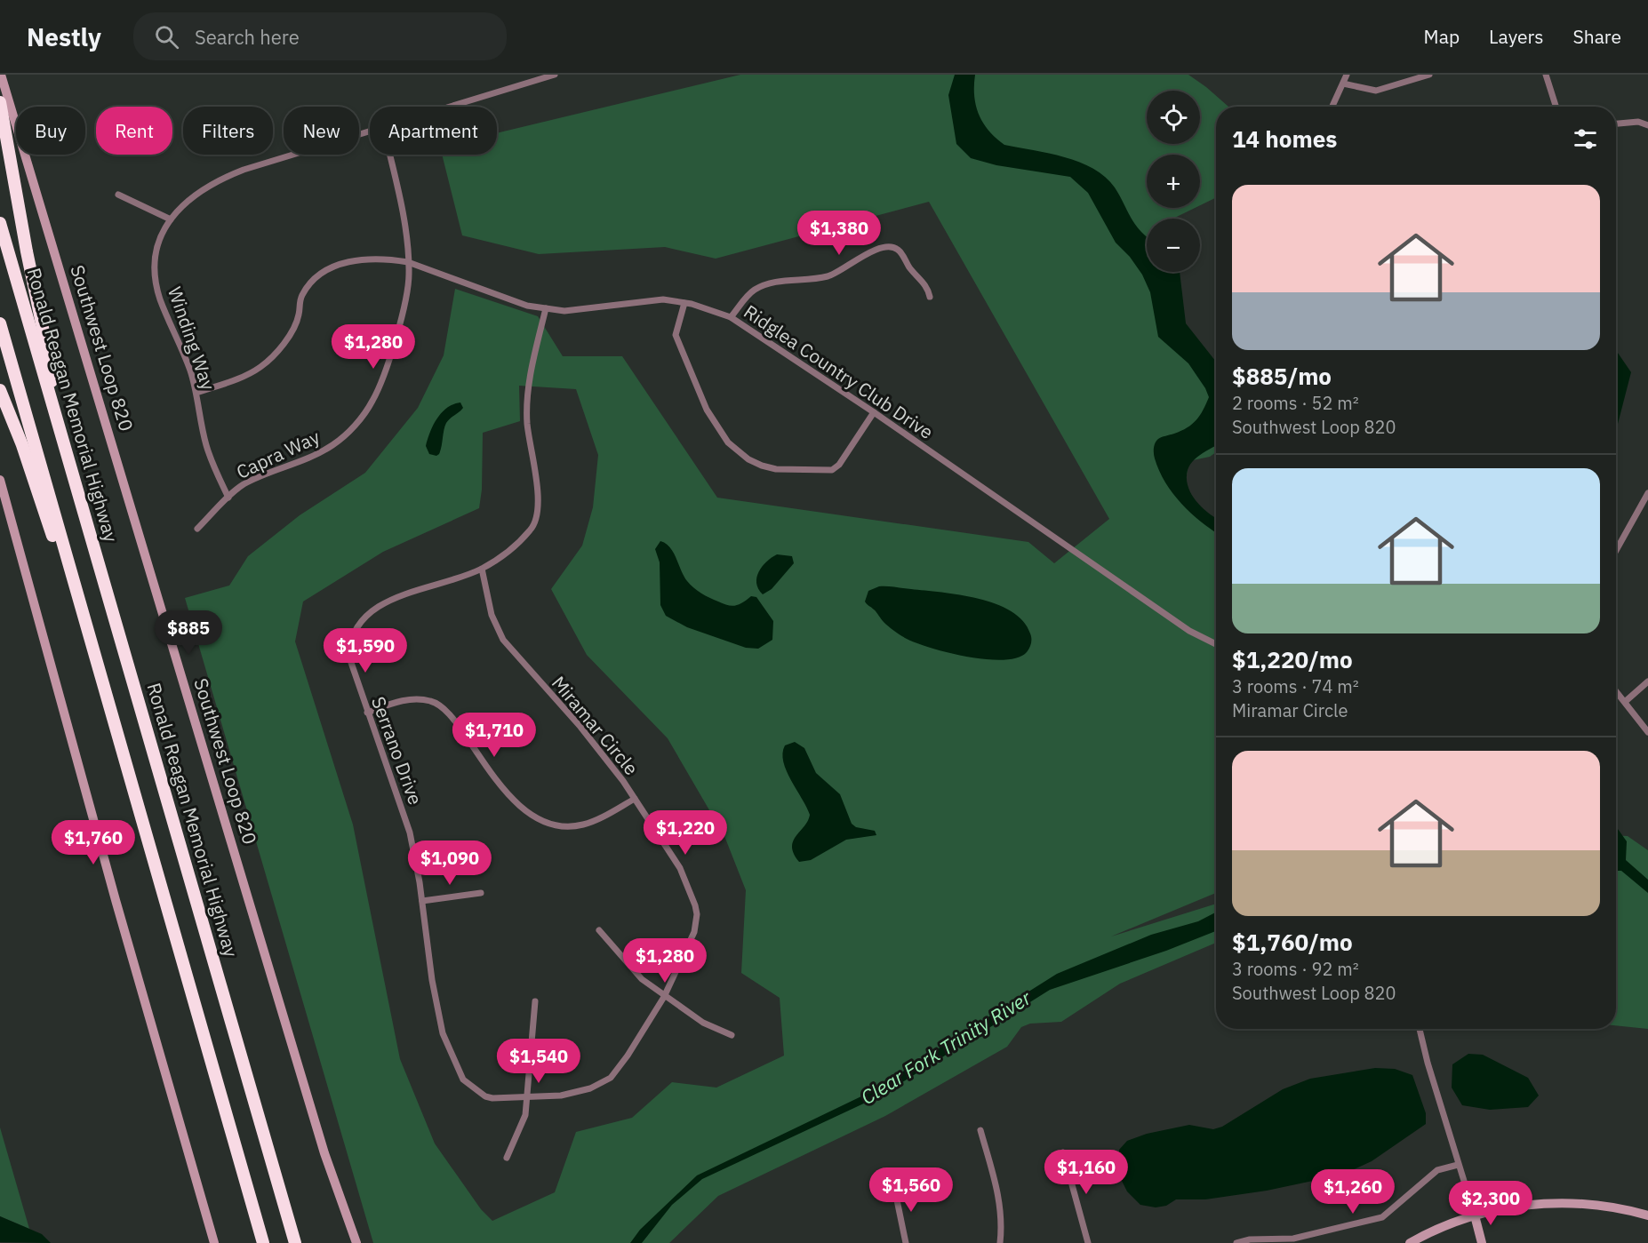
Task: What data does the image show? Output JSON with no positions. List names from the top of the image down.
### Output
{
  "streets": {
    "highway": ["Ronald Reagan Memorial Highway"],
    "street": [
      "Winding Way",
      "Southwest Loop 820",
      "Ridglea Country Club Drive",
      "Capra Way",
      "Miramar Circle",
      "Serrano Drive"
    ]
  },
  "crossings": [
    ["Winding Way", "Ridglea Country Club Drive"],
    ["Winding Way", "Capra Way"],
    ["Ridglea Country Club Drive", "Capra Way"],
    ["Ridglea Country Club Drive", "Serrano Drive"],
    ["Miramar Circle", "Serrano Drive"]
  ],
  "water": ["Clear Fork Trinity River"],
  "page": {
    "header": "Nestly",
    "search": "Search here",
    "nav": ["Map", "Layers", "Share"],
    "map_buttons": ["+", "−"],
    "chip": [
      "Buy",
      "Rent",
      "Filters",
      "New",
      "Apartment"
    ],
    "heading": "14 homes",
    "list": [
      {
        "name": "$885/mo",
        "note": "2 rooms · 52 m² · Southwest Loop 820"
      },
      {
        "name": "$1,220/mo",
        "note": "3 rooms · 74 m² · Miramar Circle"
      },
      {
        "name": "$1,760/mo",
        "note": "3 rooms · 92 m² · Southwest Loop 820"
      }
    ],
    "price": [
      "$1,380",
      "$1,280",
      "$885",
      "$1,590",
      "$1,710",
      "$1,220",
      "$1,760",
      "$1,090",
      "$1,280",
      "$1,540",
      "$1,160",
      "$1,560",
      "$1,260",
      "$2,300"
    ]
  }
}
